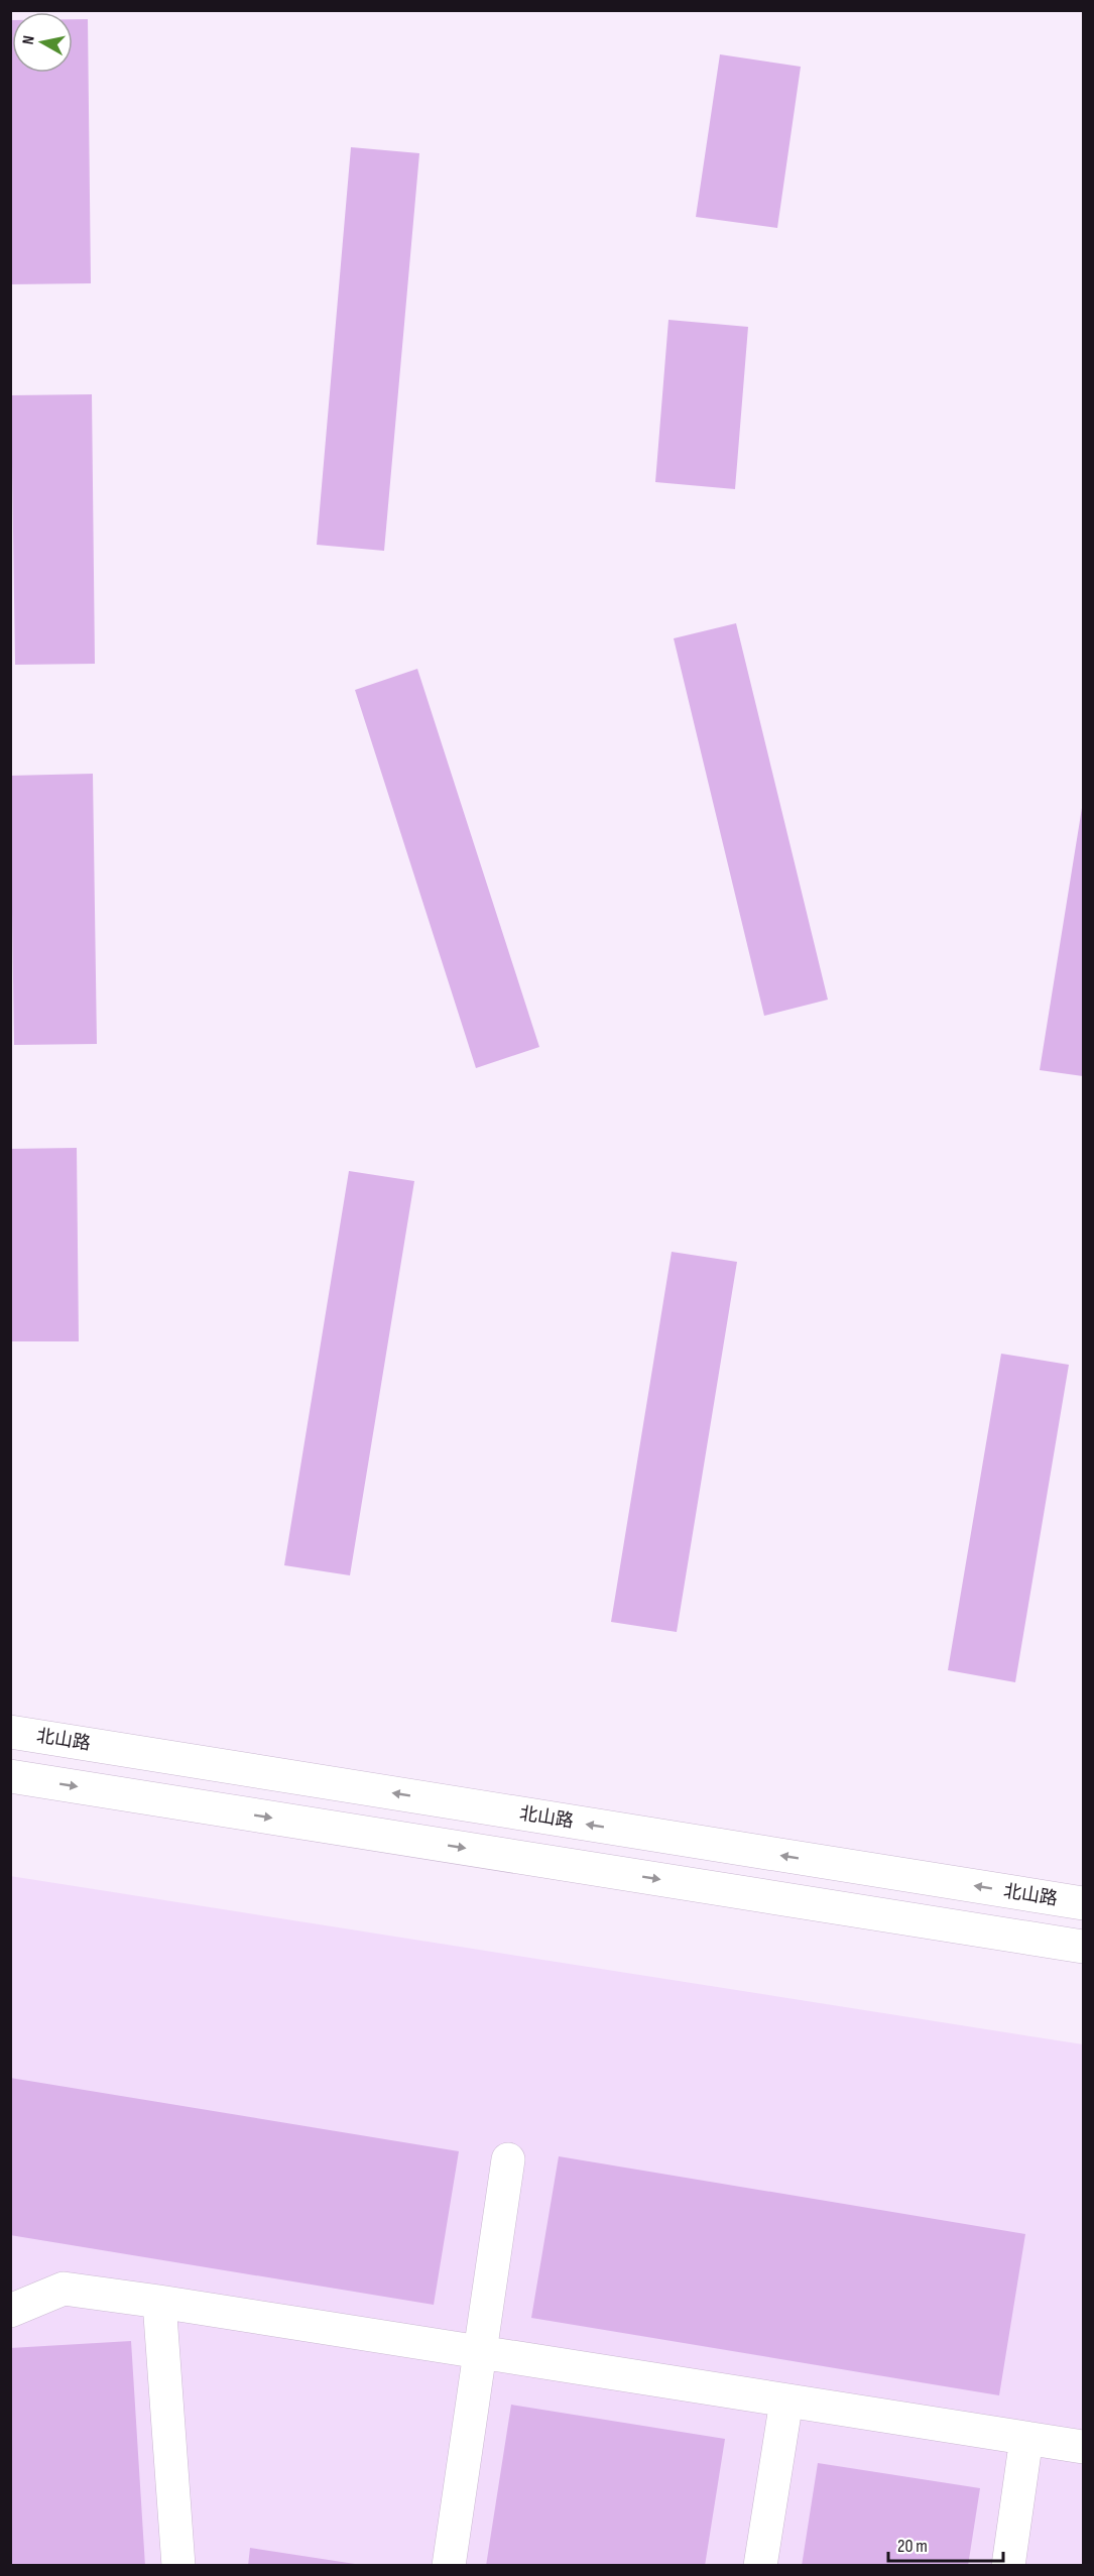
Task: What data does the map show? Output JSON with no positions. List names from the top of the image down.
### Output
{
  "streets": {
    "street": ["北山路"]
  },
  "scale_bar": "20 m",
  "north": "left"
}
